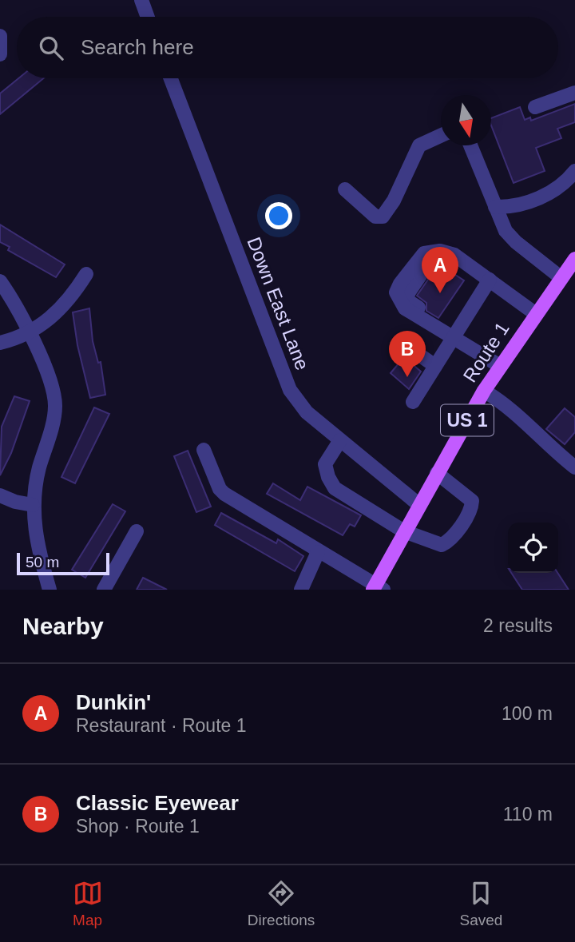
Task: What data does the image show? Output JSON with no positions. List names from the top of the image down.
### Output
{
  "streets": {
    "main road": ["Route 1", "US 1"],
    "street": ["Down East Lane"]
  },
  "crossings": [
    ["Down East Lane", "Route 1"]
  ],
  "scale_bar": "50 m",
  "north": "bottom",
  "page": {
    "search": "Search here",
    "pins": ["A", "B"],
    "scale": "50 m",
    "heading": ["Nearby", "2 results"],
    "list": [
      {
        "mark": "A",
        "name": "Dunkin'",
        "note": "Restaurant · Route 1",
        "value": "100 m"
      },
      {
        "mark": "B",
        "name": "Classic Eyewear",
        "note": "Shop · Route 1",
        "value": "110 m"
      }
    ],
    "nav": ["Map", "Directions", "Saved"]
  }
}
